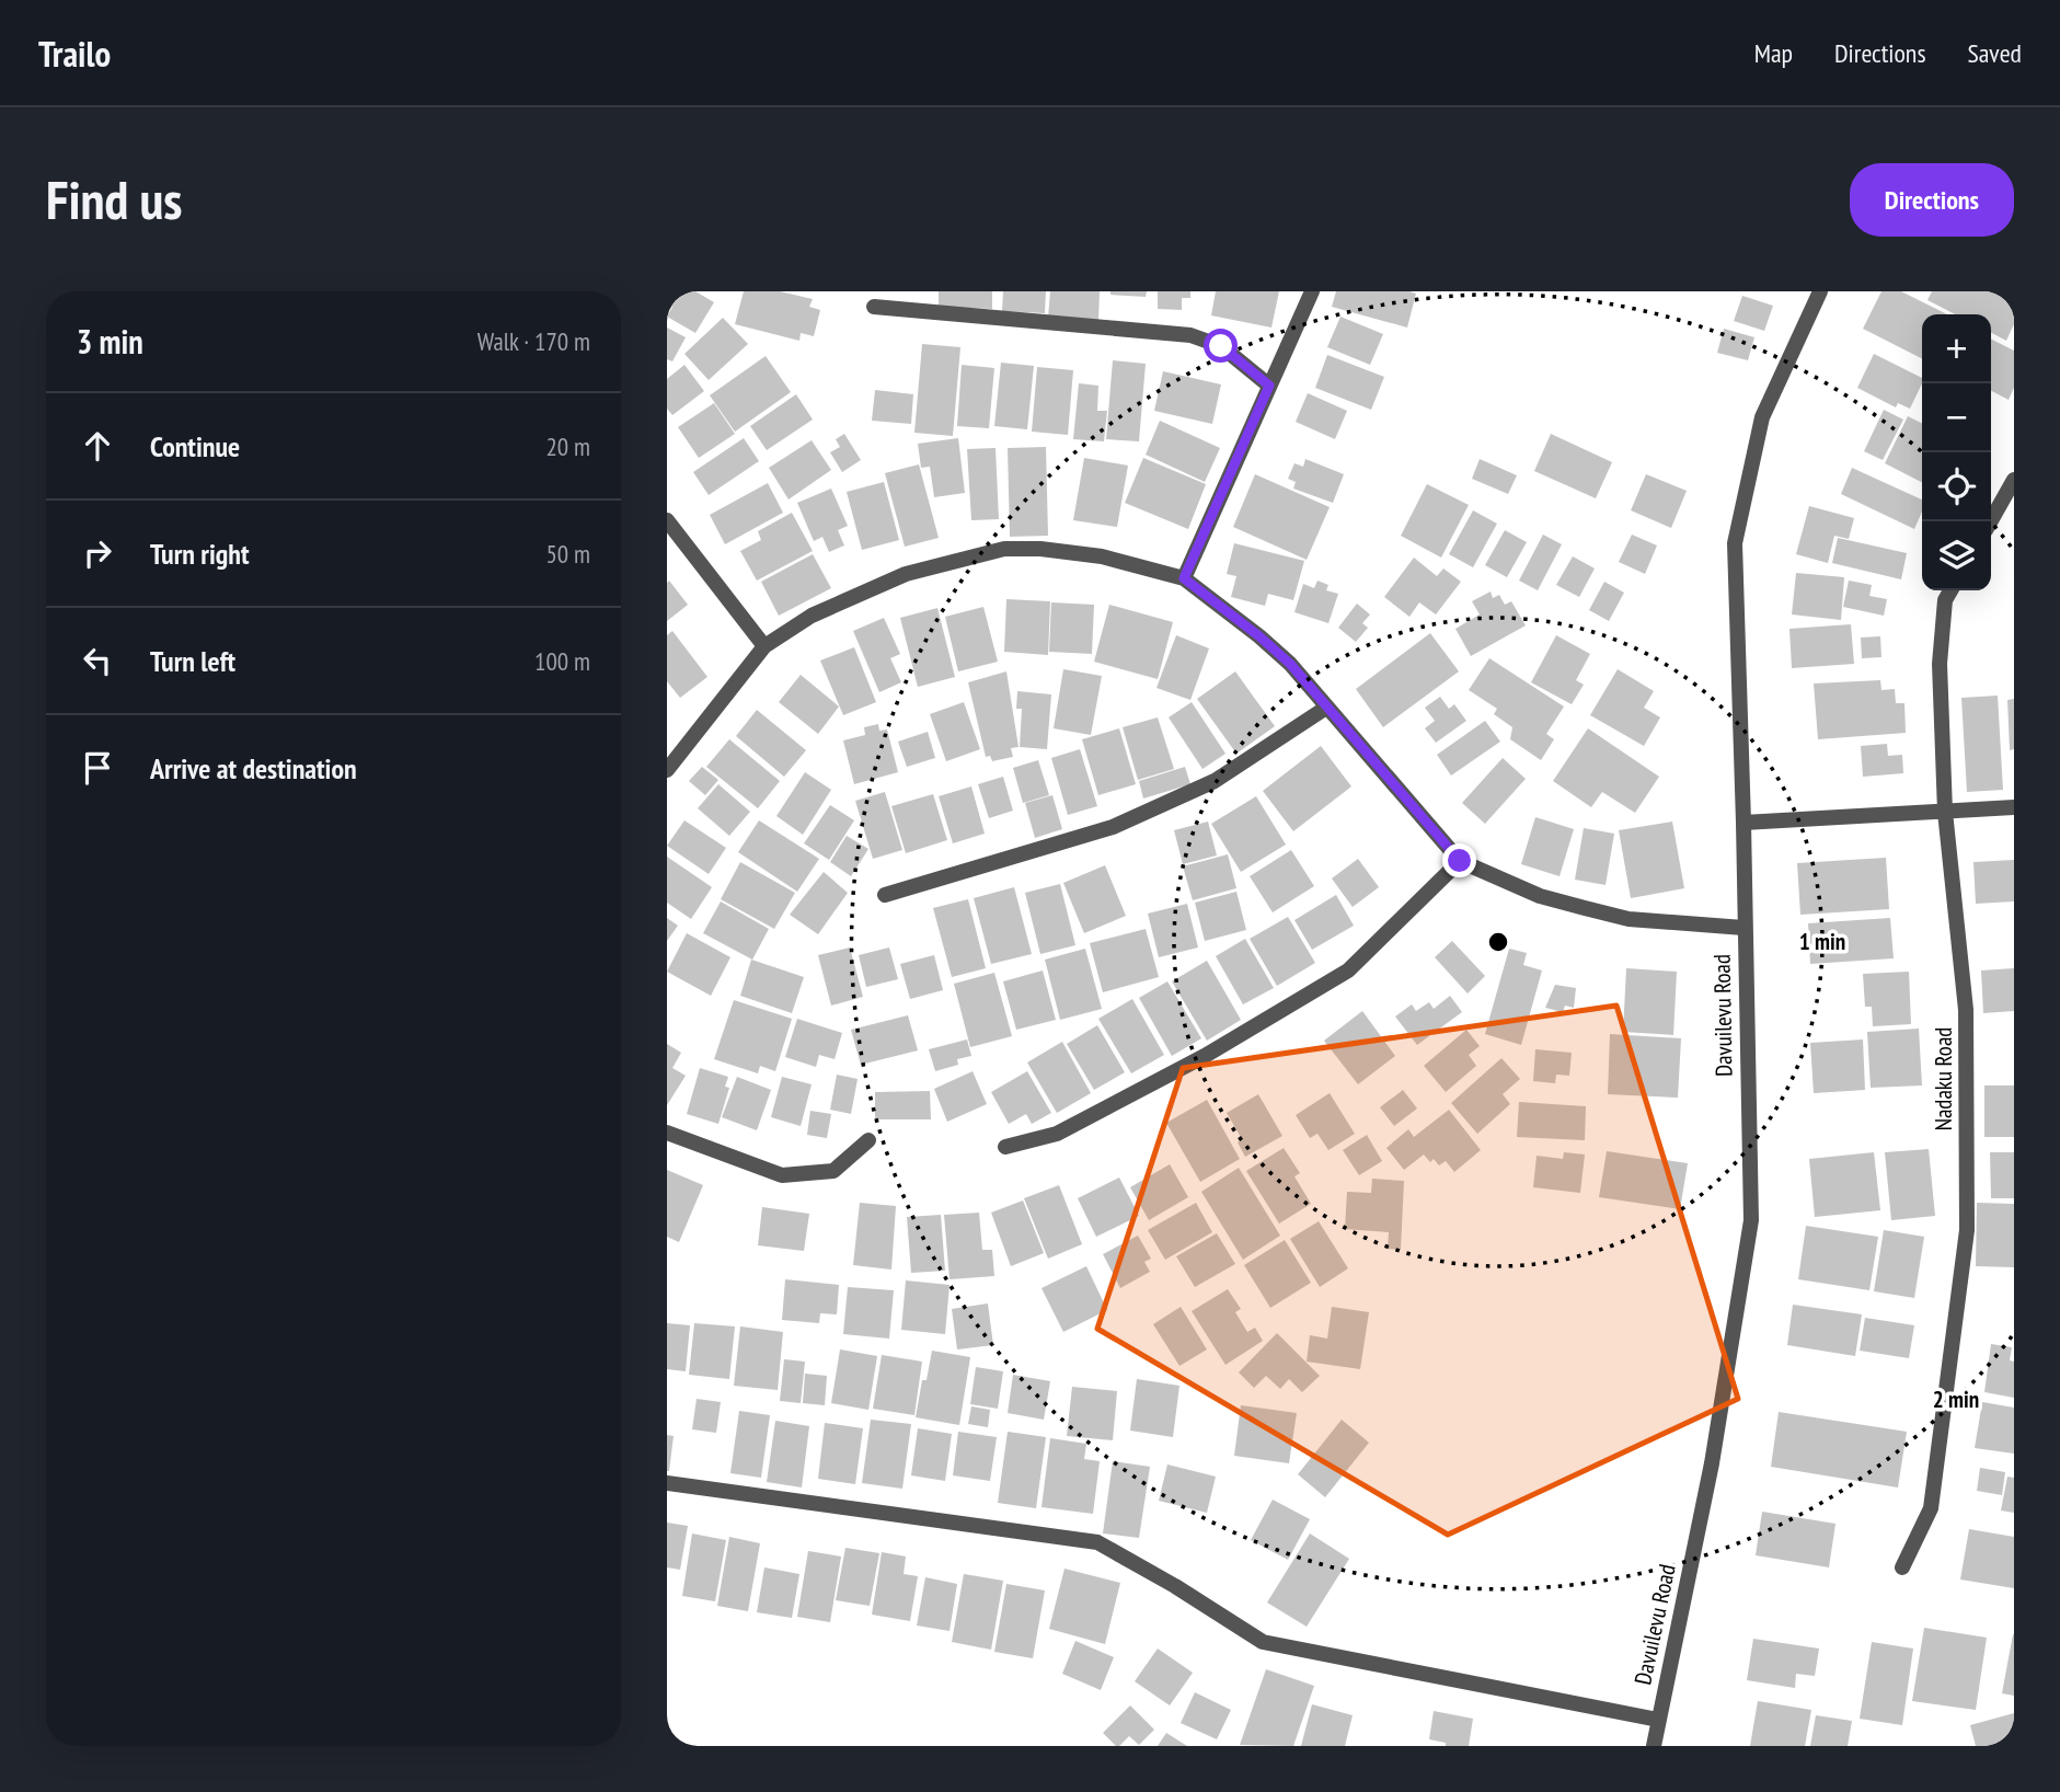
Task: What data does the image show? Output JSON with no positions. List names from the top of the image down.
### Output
{
  "streets": {
    "street": ["Davuilevu Road", "Nadaku Road"]
  },
  "page": {
    "header": "Trailo",
    "nav": ["Map", "Directions", "Saved"],
    "buttons": "Directions",
    "title": "Find us",
    "heading": ["3 min", "Walk · 170 m"],
    "map_buttons": ["+", "−"],
    "list": [
      ["Continue", "20 m"],
      ["Turn right", "50 m"],
      ["Turn left", "100 m"],
      "Arrive at destination"
    ]
  },
  "rings": ["1 min", "2 min"]
}
